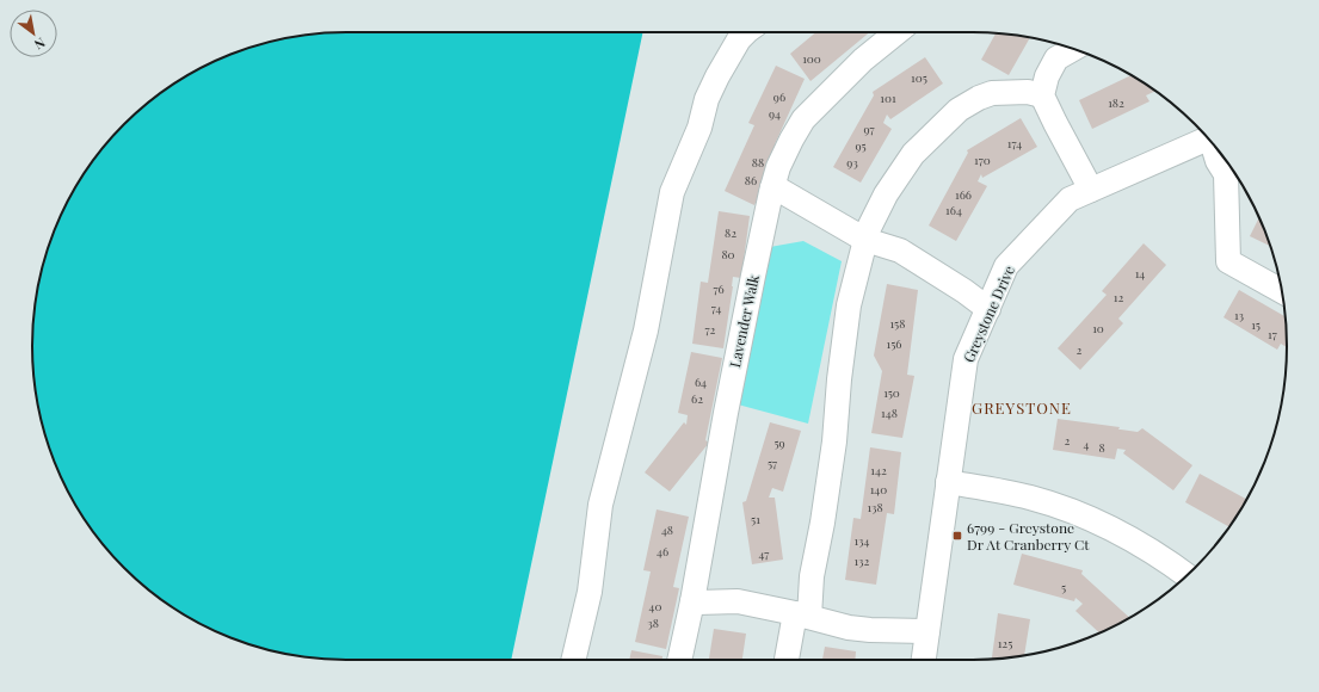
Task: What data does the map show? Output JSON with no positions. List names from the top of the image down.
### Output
{
  "streets": {
    "street": ["Greystone Drive", "Lavender Walk"]
  },
  "districts": ["GREYSTONE"],
  "places": {
    "transit": ["6799 - Greystone Dr At Cranberry Ct"]
  },
  "house_numbers": [
    "100",
    "105",
    "96",
    "101",
    "182",
    "94",
    "97",
    "174",
    "95",
    "170",
    "88",
    "93",
    "86",
    "166",
    "164",
    "82",
    "80",
    "14",
    "76",
    "12",
    "74",
    "13",
    "158",
    "15",
    "10",
    "72",
    "17",
    "156",
    "2",
    "64",
    "150",
    "62",
    "148",
    "2",
    "59",
    "4",
    "8",
    "57",
    "142",
    "140",
    "138",
    "51",
    "48",
    "134",
    "46",
    "47",
    "132",
    "5",
    "40",
    "38",
    "125"
  ],
  "north": "bottom right"
}
